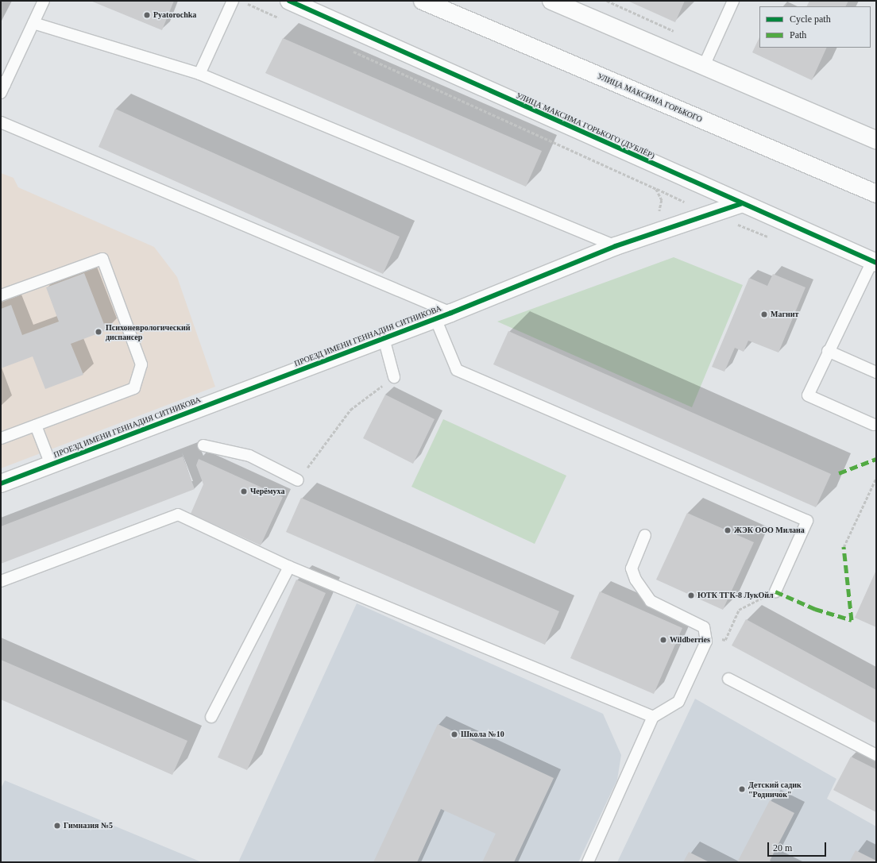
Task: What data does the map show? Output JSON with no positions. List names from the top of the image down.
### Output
{
  "streets": {
    "street": ["УЛИЦА МАКСИМА ГОРЬКОГО", "УЛИЦА МАКСИМА ГОРЬКОГО (ДУБЛЁР)", "ПРОЕЗД ИМЕНИ ГЕННАДИЯ СИТНИКОВА"]
  },
  "crossings": [
    ["УЛИЦА МАКСИМА ГОРЬКОГО (ДУБЛЁР)", "ПРОЕЗД ИМЕНИ ГЕННАДИЯ СИТНИКОВА"]
  ],
  "places": [
    "Pyatorochka",
    "Магнит",
    "Психоневрологический диспансер",
    "Черёмуха",
    "ЖЭК ООО Милана",
    "ЮТК ТГК-8 ЛукОйл",
    "Wildberries",
    "Школа №10",
    "Детский садик \"Родничок\"",
    "Гимназия №5"
  ],
  "legend": ["Cycle path", "Path"],
  "scale_bar": "20 m"
}
